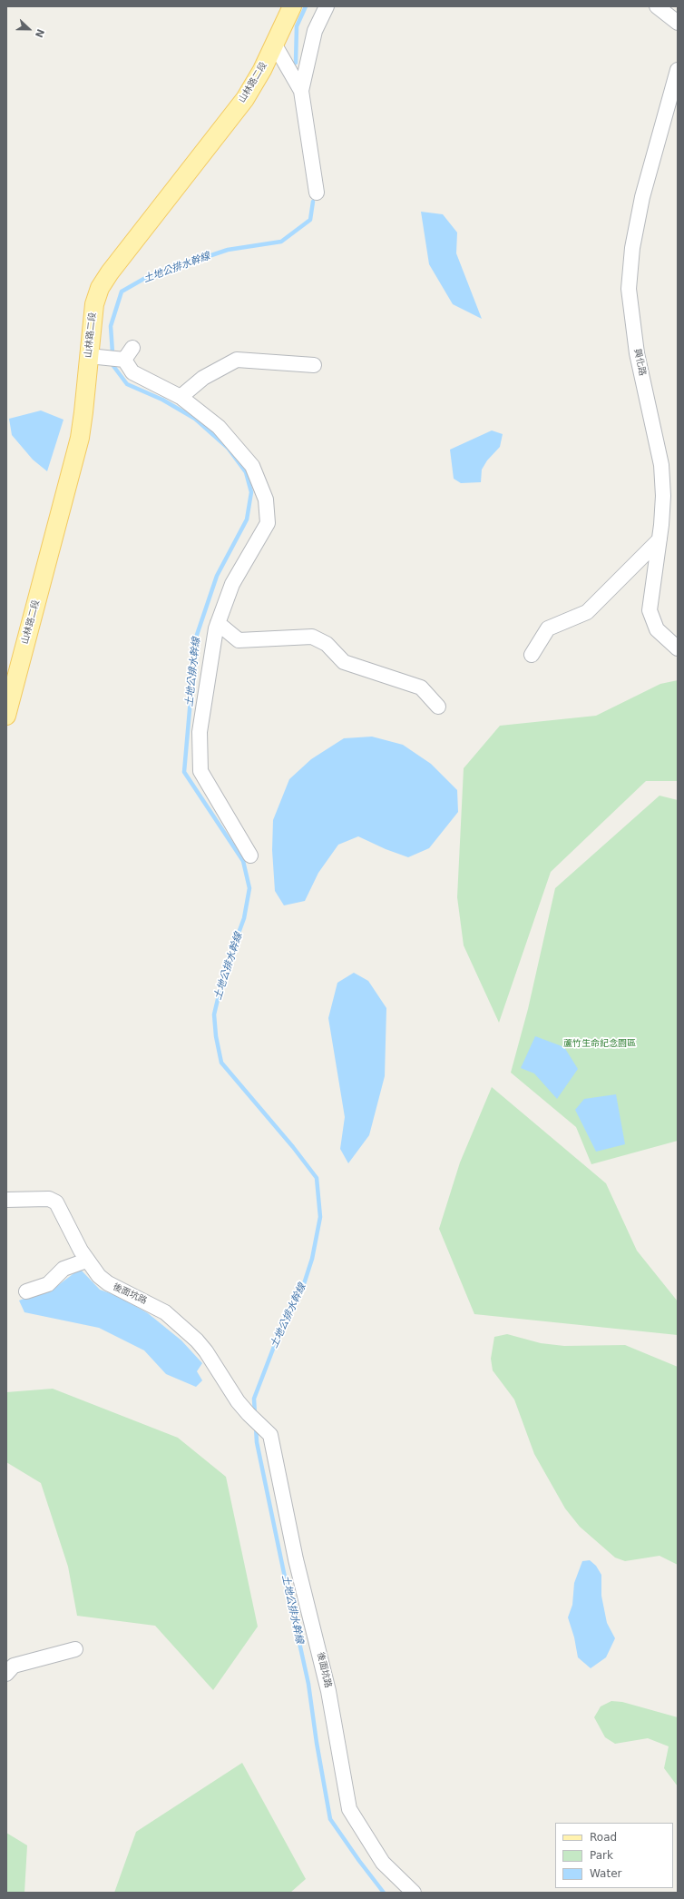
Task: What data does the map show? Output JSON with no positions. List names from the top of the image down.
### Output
{
  "streets": {
    "main road": ["山林路二段"],
    "street": ["興化路", "後面坑路"]
  },
  "water": ["土地公排水幹線"],
  "parks": ["蘆竹生命紀念園區"],
  "legend": ["Road", "Park", "Water"],
  "north": "right"
}
